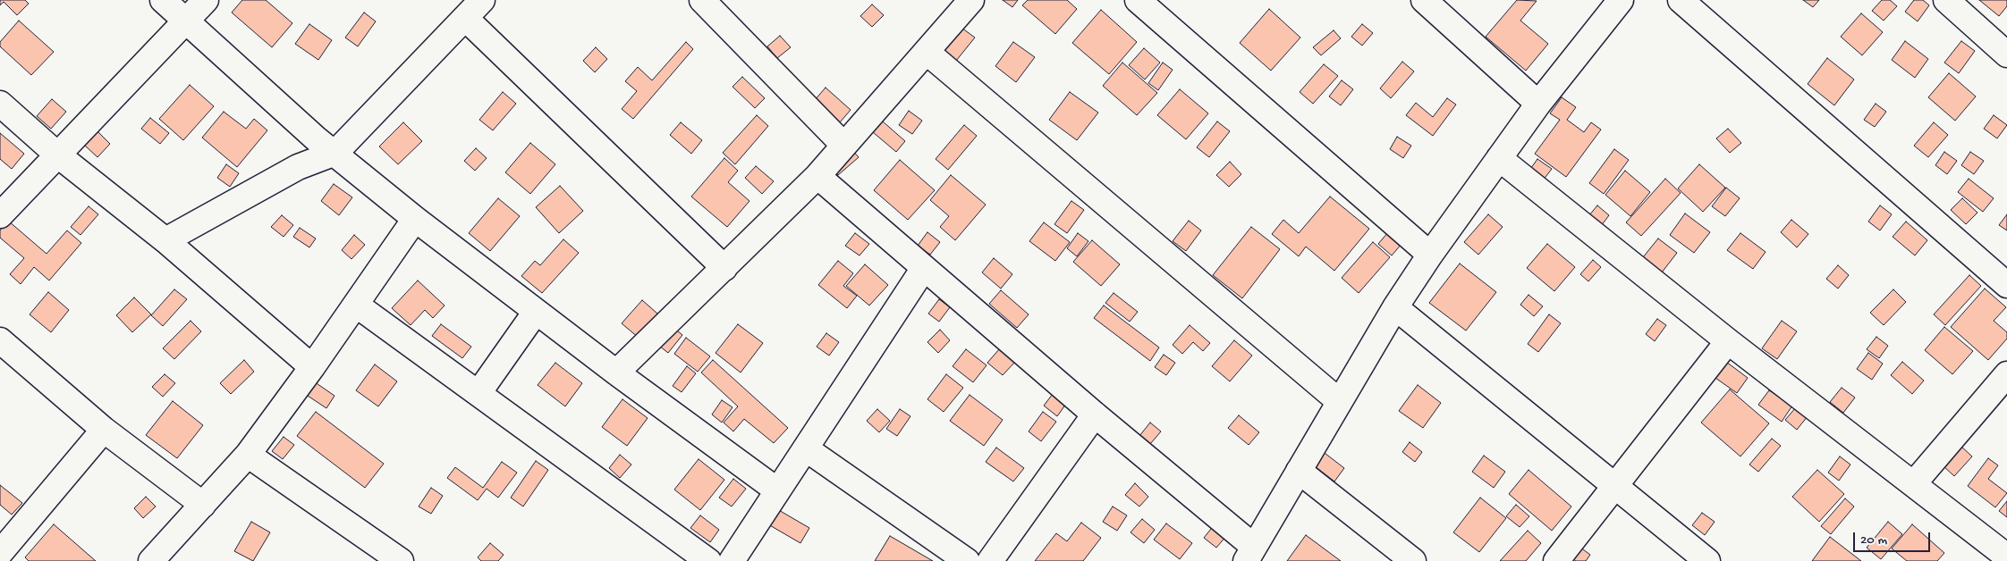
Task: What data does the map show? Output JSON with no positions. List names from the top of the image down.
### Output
{
  "scale_bar": "20 m"
}
